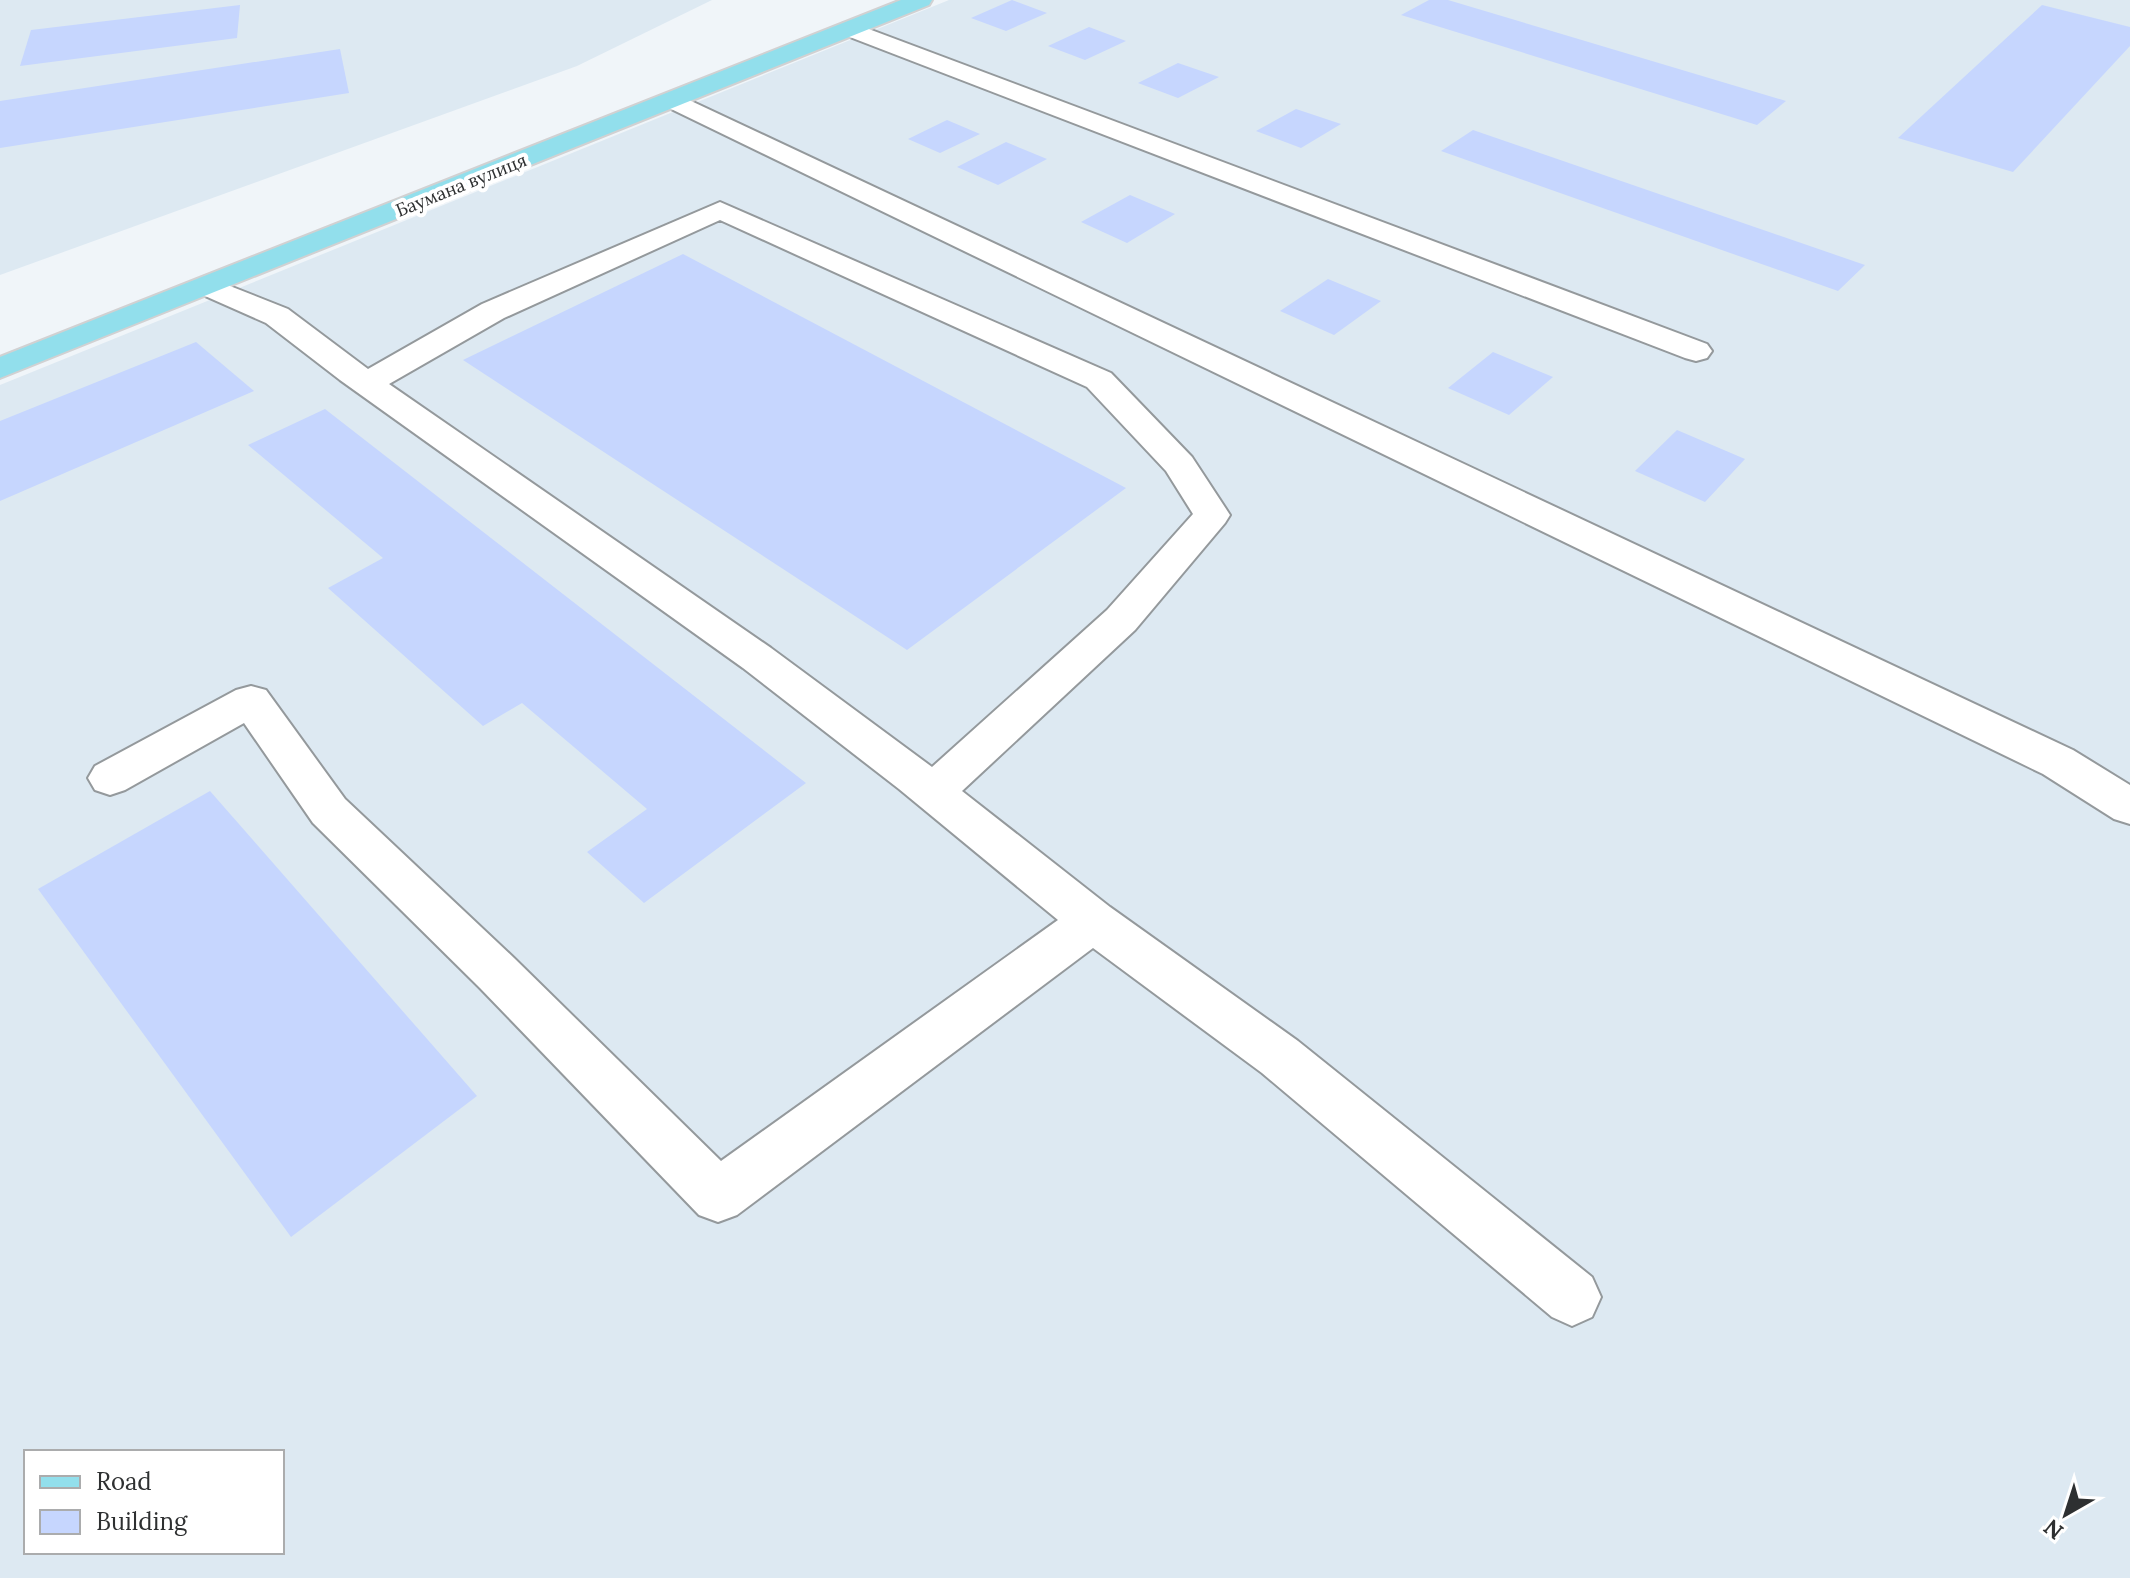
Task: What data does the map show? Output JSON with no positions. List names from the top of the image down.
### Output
{
  "streets": {
    "main road": ["Баумана вулиця"]
  },
  "legend": ["Road", "Building"],
  "north": "bottom left"
}
